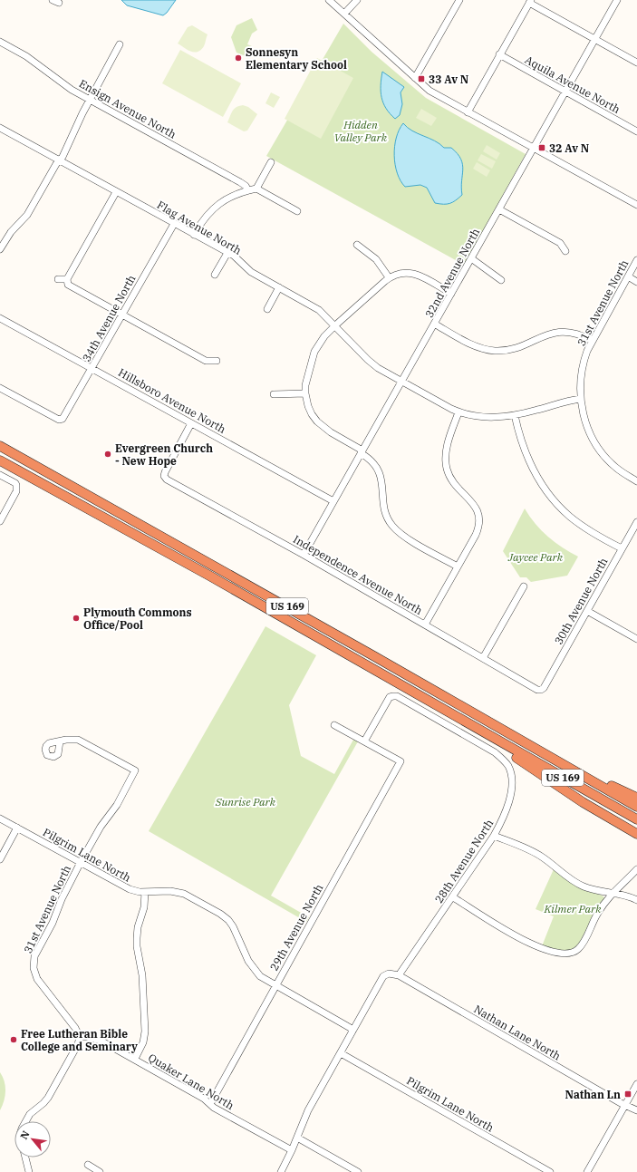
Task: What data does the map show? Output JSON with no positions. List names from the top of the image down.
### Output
{
  "streets": {
    "highway": ["US 169"],
    "street": [
      "Aquila Avenue North",
      "Ensign Avenue North",
      "Flag Avenue North",
      "32nd Avenue North",
      "31st Avenue North",
      "34th Avenue North",
      "Hillsboro Avenue North",
      "Independence Avenue North",
      "30th Avenue North",
      "Pilgrim Lane North",
      "28th Avenue North",
      "29th Avenue North",
      "Nathan Lane North",
      "Quaker Lane North"
    ]
  },
  "crossings": [
    ["Aquila Avenue North", "32nd Avenue North"],
    ["Flag Avenue North", "32nd Avenue North"],
    ["Flag Avenue North", "31st Avenue North"],
    ["Flag Avenue North", "34th Avenue North"],
    ["32nd Avenue North", "Hillsboro Avenue North"],
    ["32nd Avenue North", "Independence Avenue North"],
    ["31st Avenue North", "Pilgrim Lane North"],
    ["31st Avenue North", "Quaker Lane North"],
    ["34th Avenue North", "Hillsboro Avenue North"],
    ["Hillsboro Avenue North", "Independence Avenue North"],
    ["Independence Avenue North", "30th Avenue North"],
    ["Pilgrim Lane North", "29th Avenue North"],
    ["Pilgrim Lane North", "Nathan Lane North"],
    ["28th Avenue North", "29th Avenue North"],
    ["28th Avenue North", "Nathan Lane North"],
    ["29th Avenue North", "Quaker Lane North"]
  ],
  "parks": [
    "Hidden Valley Park",
    "Jaycee Park",
    "Sunrise Park",
    "Kilmer Park"
  ],
  "places": {
    "other": [
      "Sonnesyn Elementary School",
      "Evergreen Church - New Hope",
      "Plymouth Commons Office/Pool",
      "Free Lutheran Bible College and Seminary"
    ],
    "transit": ["33 Av N", "32 Av N", "Nathan Ln"]
  },
  "north": "top left"
}
